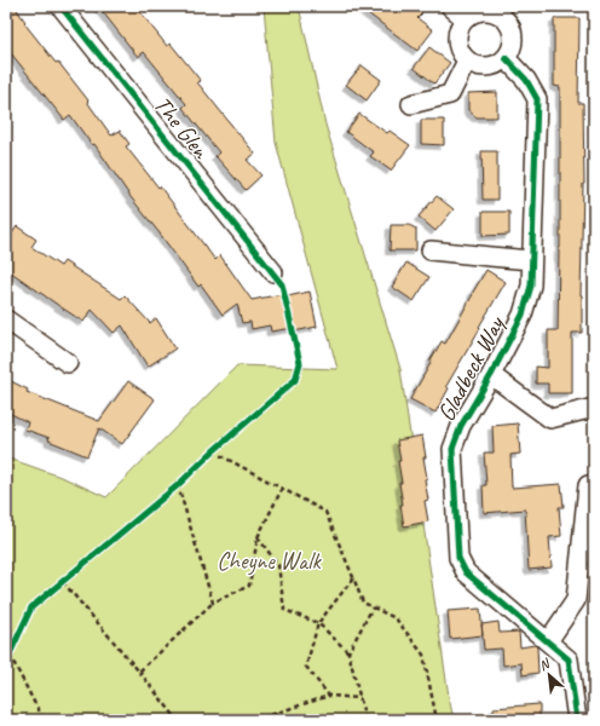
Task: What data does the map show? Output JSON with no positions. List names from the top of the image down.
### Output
{
  "streets": {
    "street": ["The Glen", "Gladbeck Way"]
  },
  "parks": ["Cheyne Walk"],
  "north": "top left"
}
